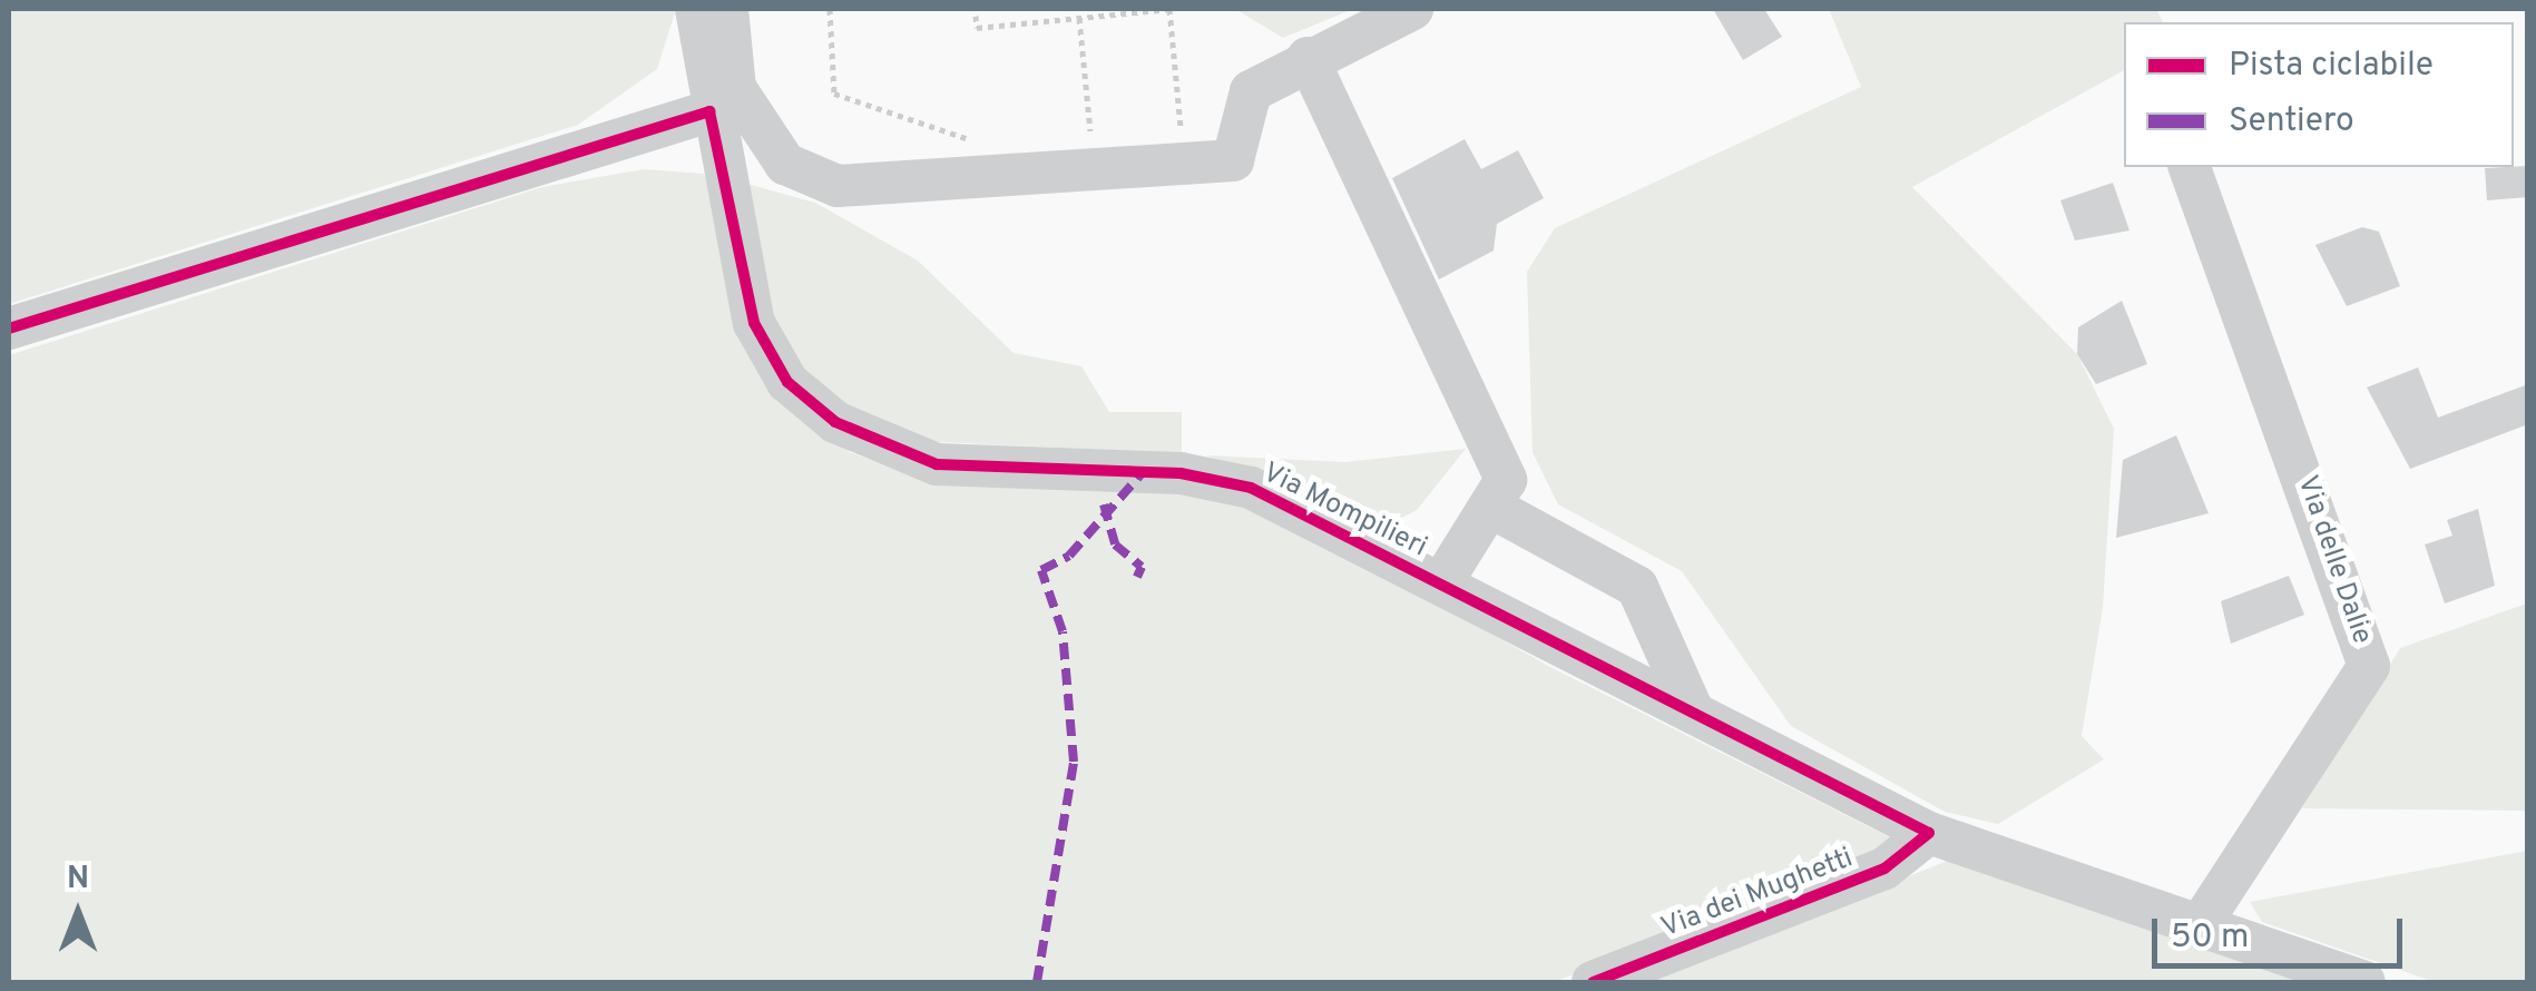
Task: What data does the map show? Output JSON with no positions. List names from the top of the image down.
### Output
{
  "streets": {
    "street": ["Via Mompilieri", "Via delle Dalie", "Via dei Mughetti"]
  },
  "crossings": [
    ["Via Mompilieri", "Via delle Dalie"],
    ["Via Mompilieri", "Via dei Mughetti"]
  ],
  "legend": ["Pista ciclabile", "Sentiero"],
  "scale_bar": "50 m",
  "north": "top"
}
